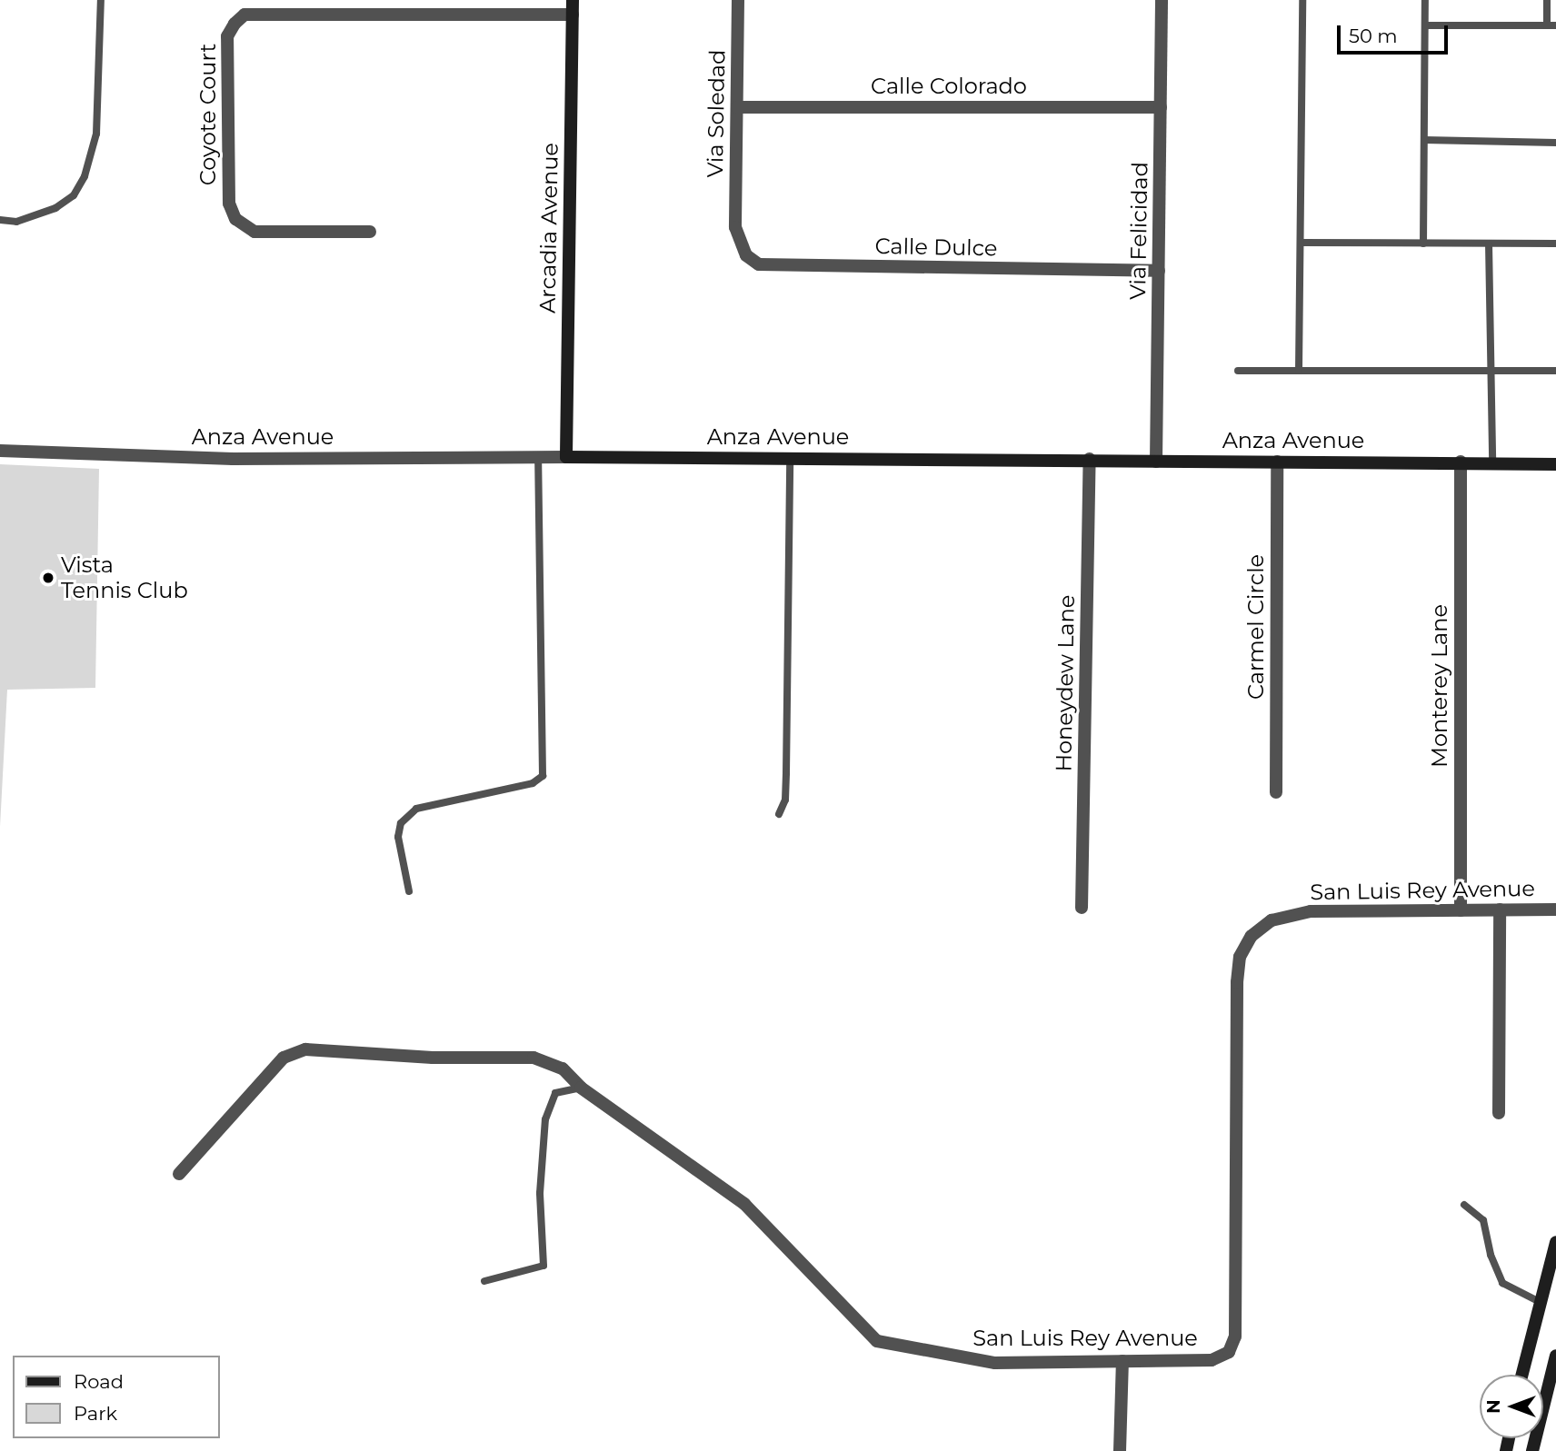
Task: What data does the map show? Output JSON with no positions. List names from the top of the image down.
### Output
{
  "streets": {
    "street": [
      "Calle Colorado",
      "Via Soledad",
      "Coyote Court",
      "Arcadia Avenue",
      "Via Felicidad",
      "Calle Dulce",
      "Anza Avenue",
      "Carmel Circle",
      "Honeydew Lane",
      "Monterey Lane",
      "San Luis Rey Avenue"
    ]
  },
  "crossings": [
    ["Calle Colorado", "Via Soledad"],
    ["Calle Colorado", "Via Felicidad"],
    ["Via Soledad", "Calle Dulce"],
    ["Coyote Court", "Arcadia Avenue"],
    ["Arcadia Avenue", "Anza Avenue"],
    ["Via Felicidad", "Calle Dulce"],
    ["Via Felicidad", "Anza Avenue"],
    ["Anza Avenue", "Carmel Circle"],
    ["Anza Avenue", "Honeydew Lane"],
    ["Anza Avenue", "Monterey Lane"],
    ["Monterey Lane", "San Luis Rey Avenue"]
  ],
  "places": ["Vista Tennis Club"],
  "legend": ["Road", "Park"],
  "scale_bar": "50 m",
  "north": "left"
}
